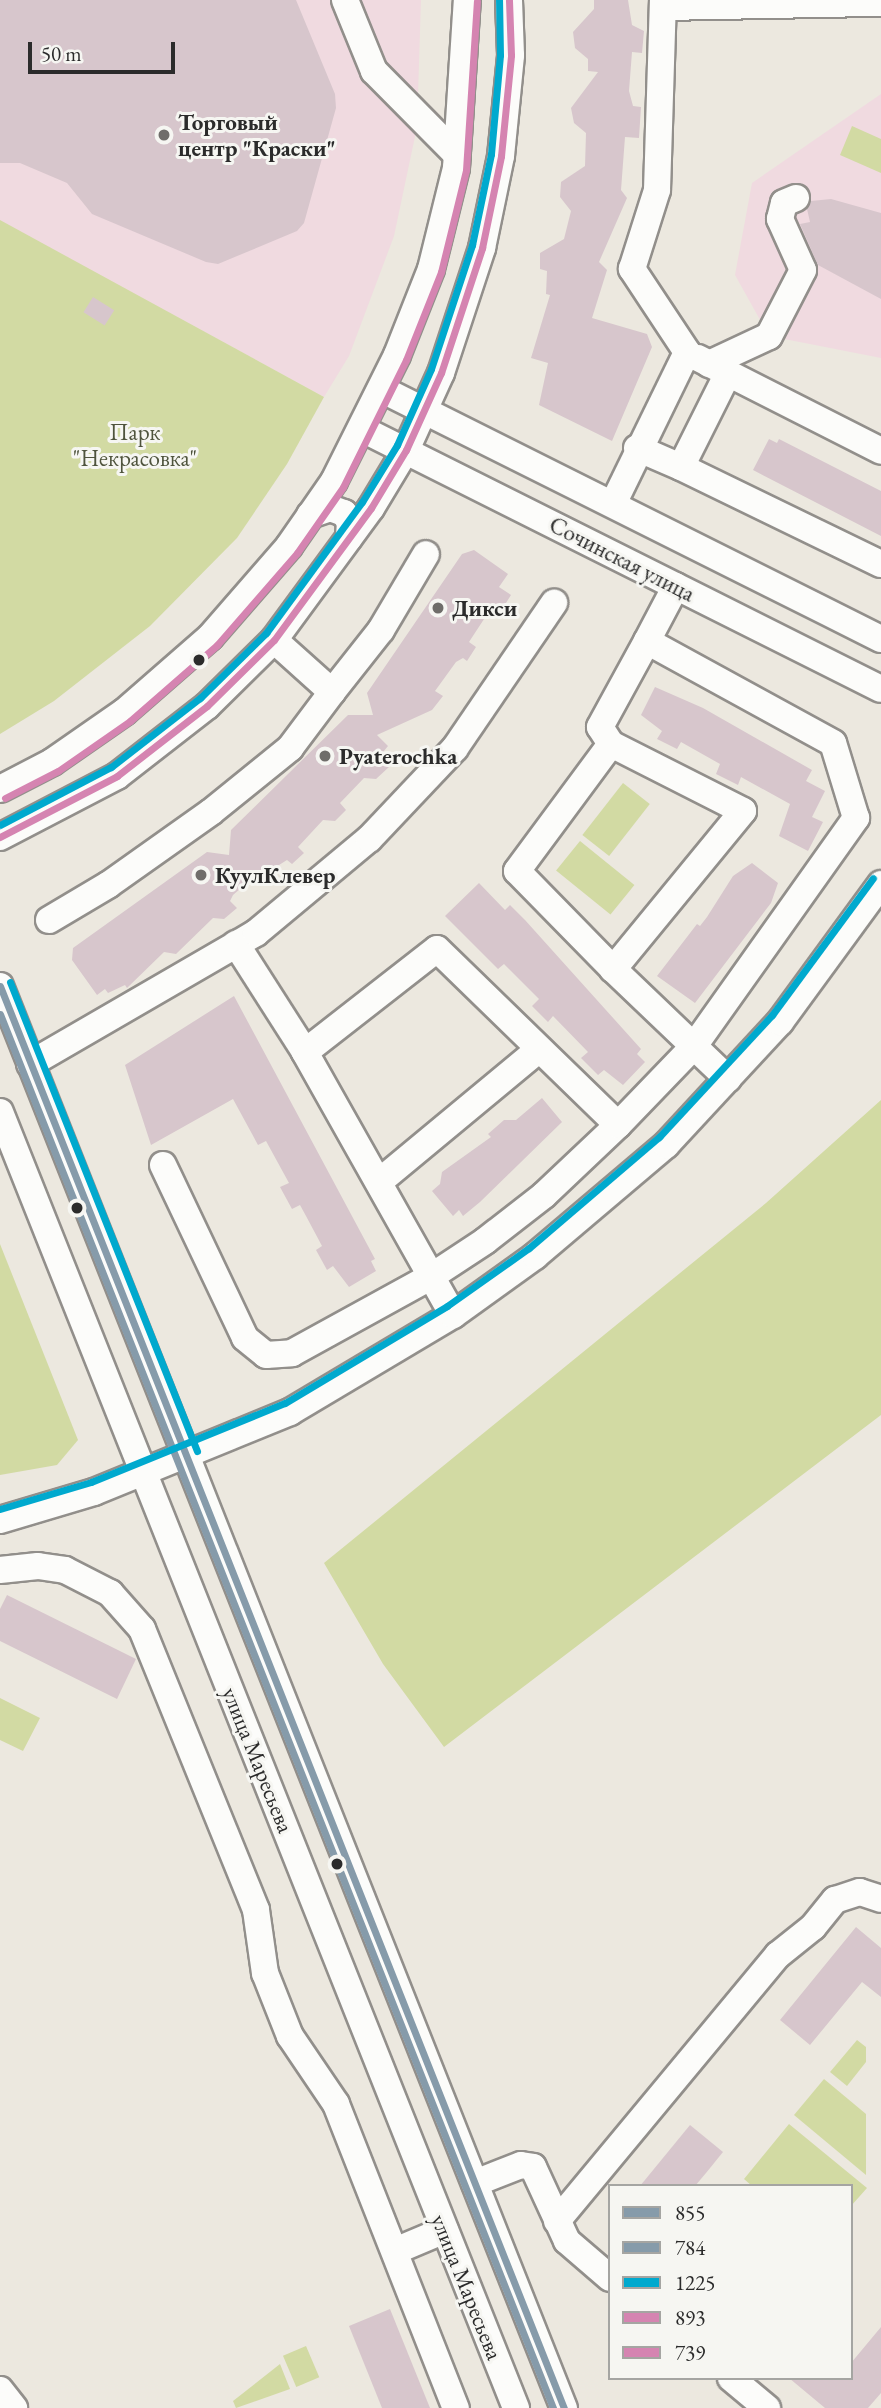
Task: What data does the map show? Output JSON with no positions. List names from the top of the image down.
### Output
{
  "streets": {
    "street": ["Сочинская улица", "улица Маресьева"]
  },
  "parks": ["Парк \"Некрасовка\""],
  "places": [
    "Торговый центр \"Краски\"",
    "Дикси",
    "Pyaterochka",
    "КуулКлевер"
  ],
  "lines": [
    "transit line 1225",
    "transit line 893",
    "transit line 739",
    "transit line 855",
    "transit line 784"
  ],
  "legend": [
    "855",
    "784",
    "1225",
    "893",
    "739"
  ],
  "scale_bar": "50 m"
}
